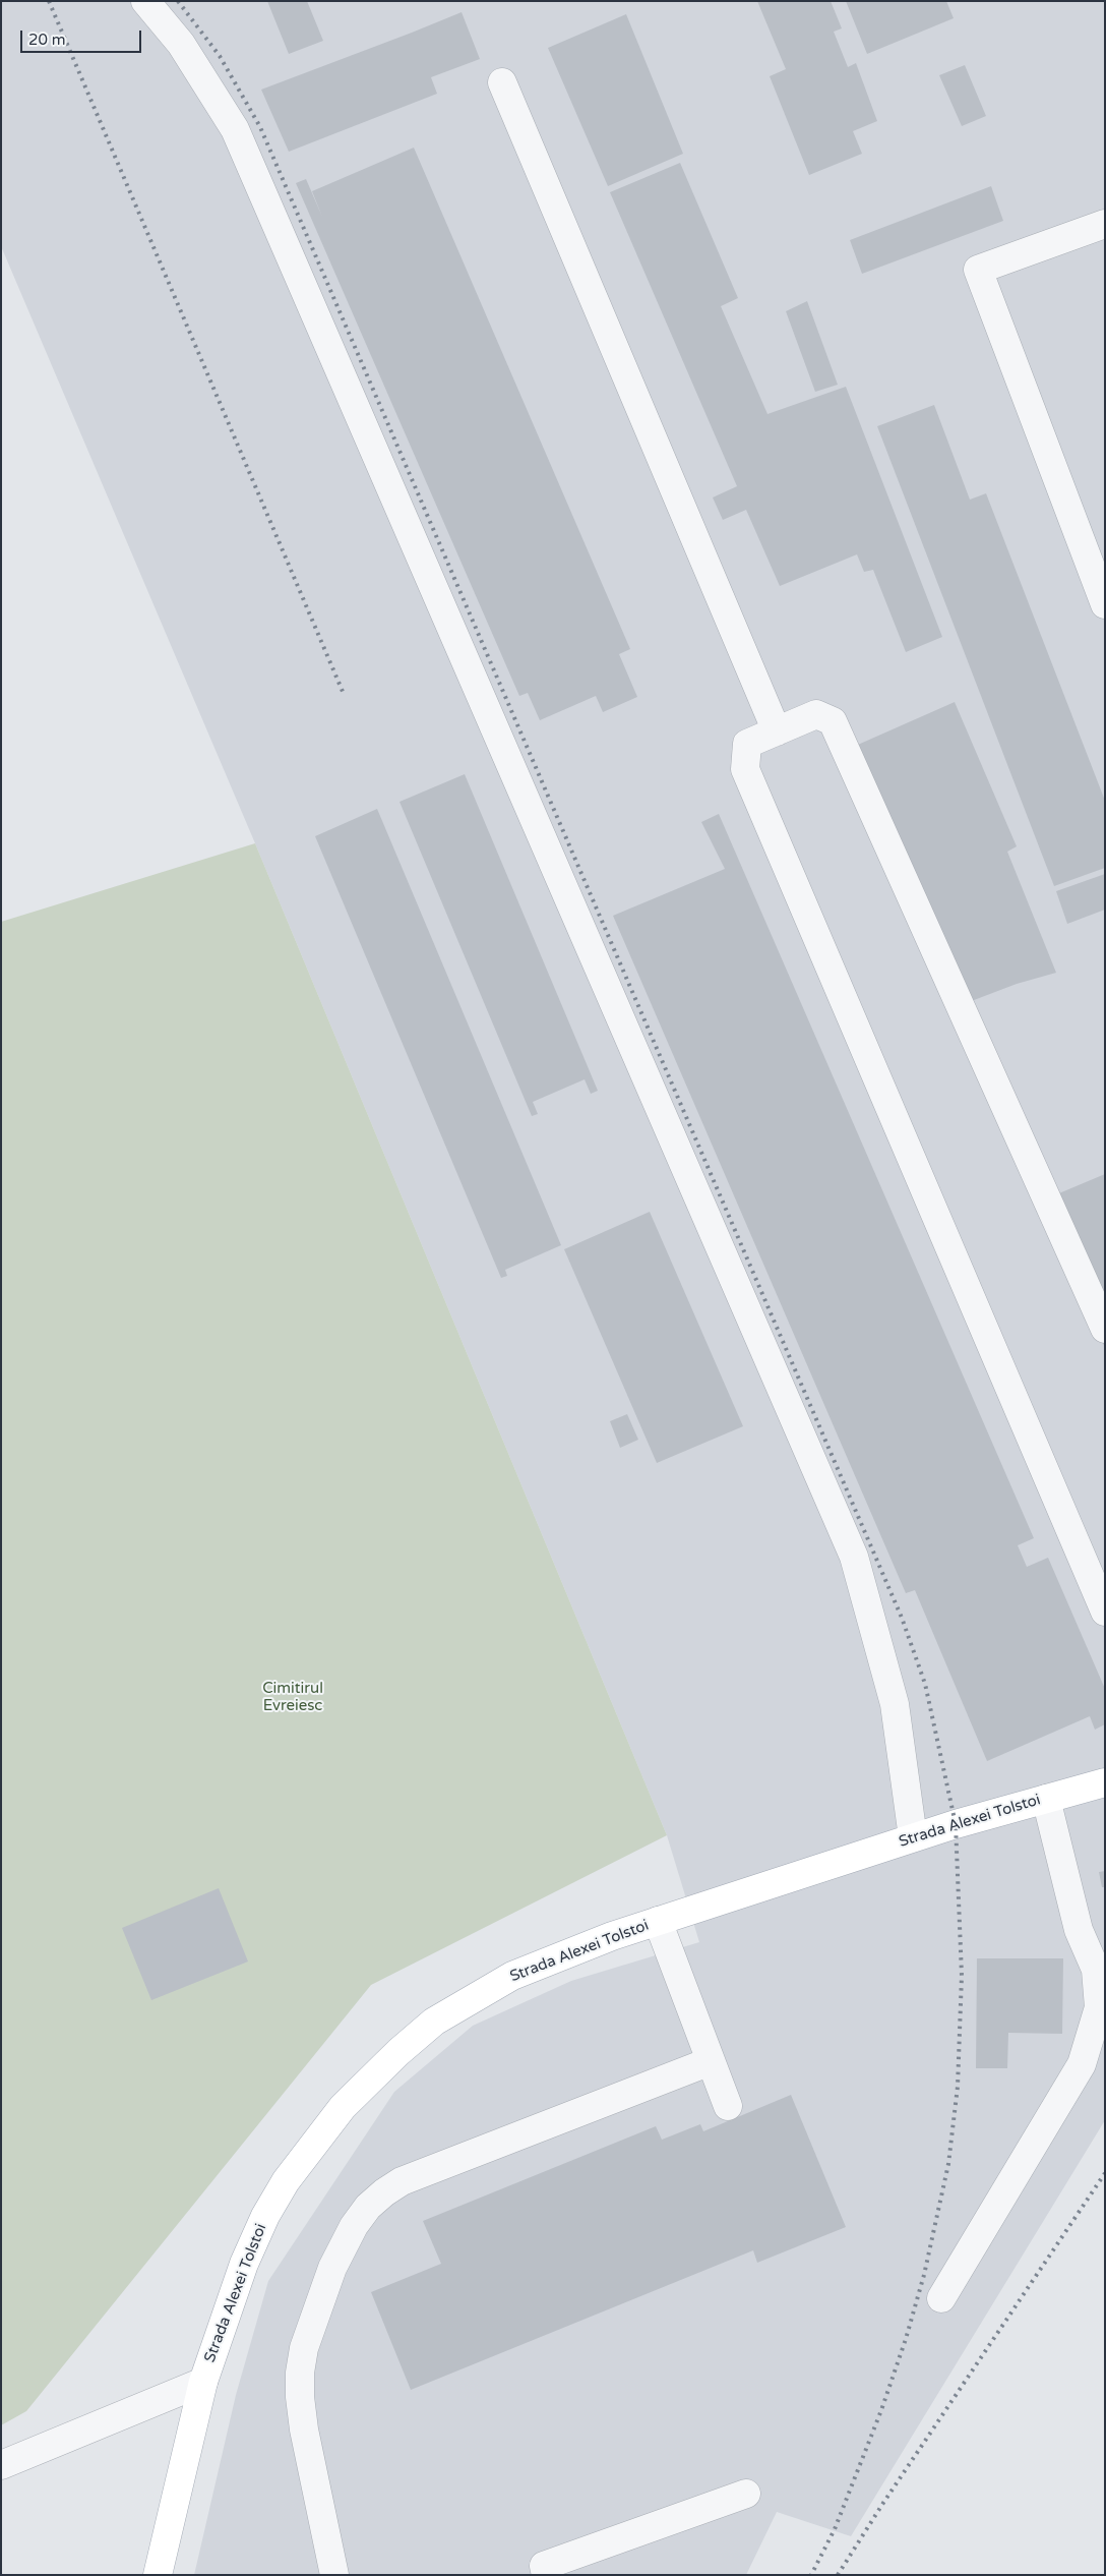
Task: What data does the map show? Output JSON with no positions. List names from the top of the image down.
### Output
{
  "streets": {
    "main road": ["Strada Alexei Tolstoi"]
  },
  "parks": ["Cimitirul Evreiesc"],
  "scale_bar": "20 m"
}
